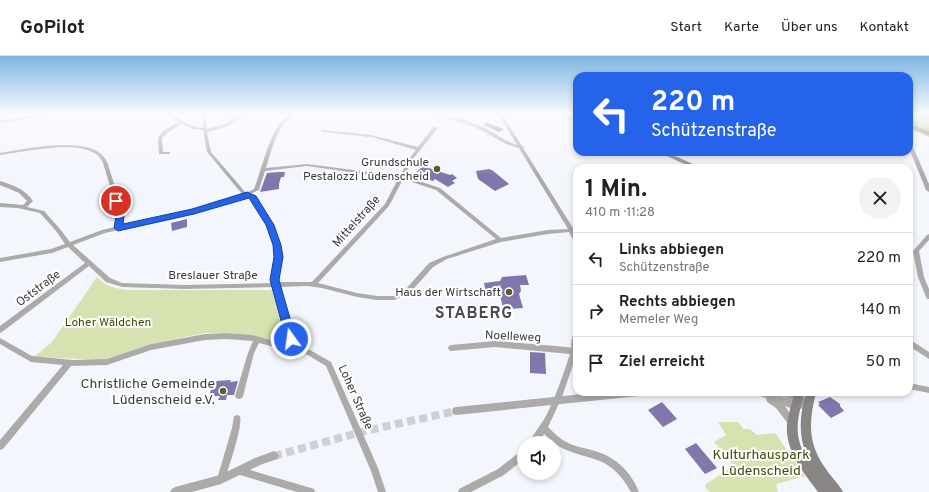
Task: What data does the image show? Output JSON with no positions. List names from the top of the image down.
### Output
{
  "streets": {
    "street": [
      "Mittelstraße",
      "Breslauer Straße",
      "Oststraße",
      "Noelleweg",
      "Loher Straße"
    ]
  },
  "crossings": [
    ["Mittelstraße", "Breslauer Straße"],
    ["Breslauer Straße", "Oststraße"]
  ],
  "districts": ["STABERG"],
  "parks": ["Loher Wäldchen", "Kulturhauspark Lüdenscheid"],
  "places": ["Grundschule Pestalozzi Lüdenscheid", "Haus der Wirtschaft", "Christliche Gemeinde Lüdenscheid e.V."],
  "page": {
    "header": "GoPilot",
    "nav": [
      "Start",
      "Karte",
      "Über uns",
      "Kontakt"
    ],
    "turn": ["220 m", "Schützenstraße"],
    "heading": ["1 Min.", "410 m · 11:28"],
    "list": [
      {
        "name": "Links abbiegen",
        "note": "Schützenstraße",
        "value": "220 m"
      },
      {
        "name": "Rechts abbiegen",
        "note": "Memeler Weg",
        "value": "140 m"
      },
      {
        "name": "Ziel erreicht",
        "value": "50 m"
      }
    ]
  }
}
